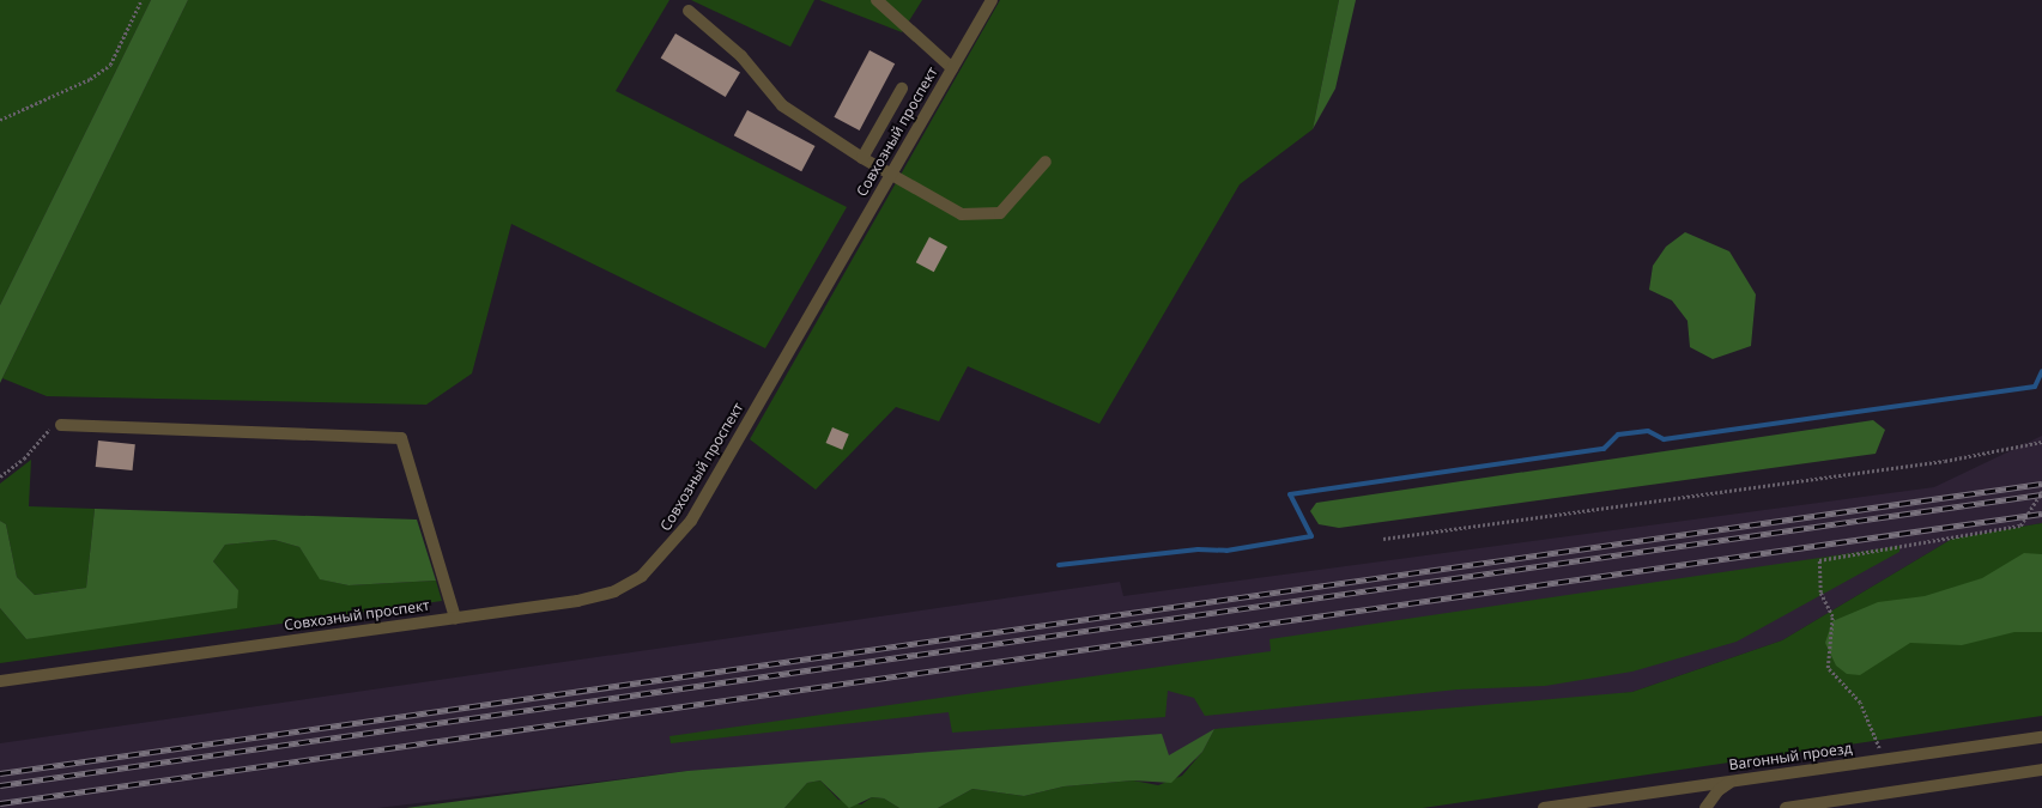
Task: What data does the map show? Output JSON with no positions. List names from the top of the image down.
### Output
{
  "streets": {
    "street": ["Совхозный проспект", "Вагонный проезд"]
  }
}
